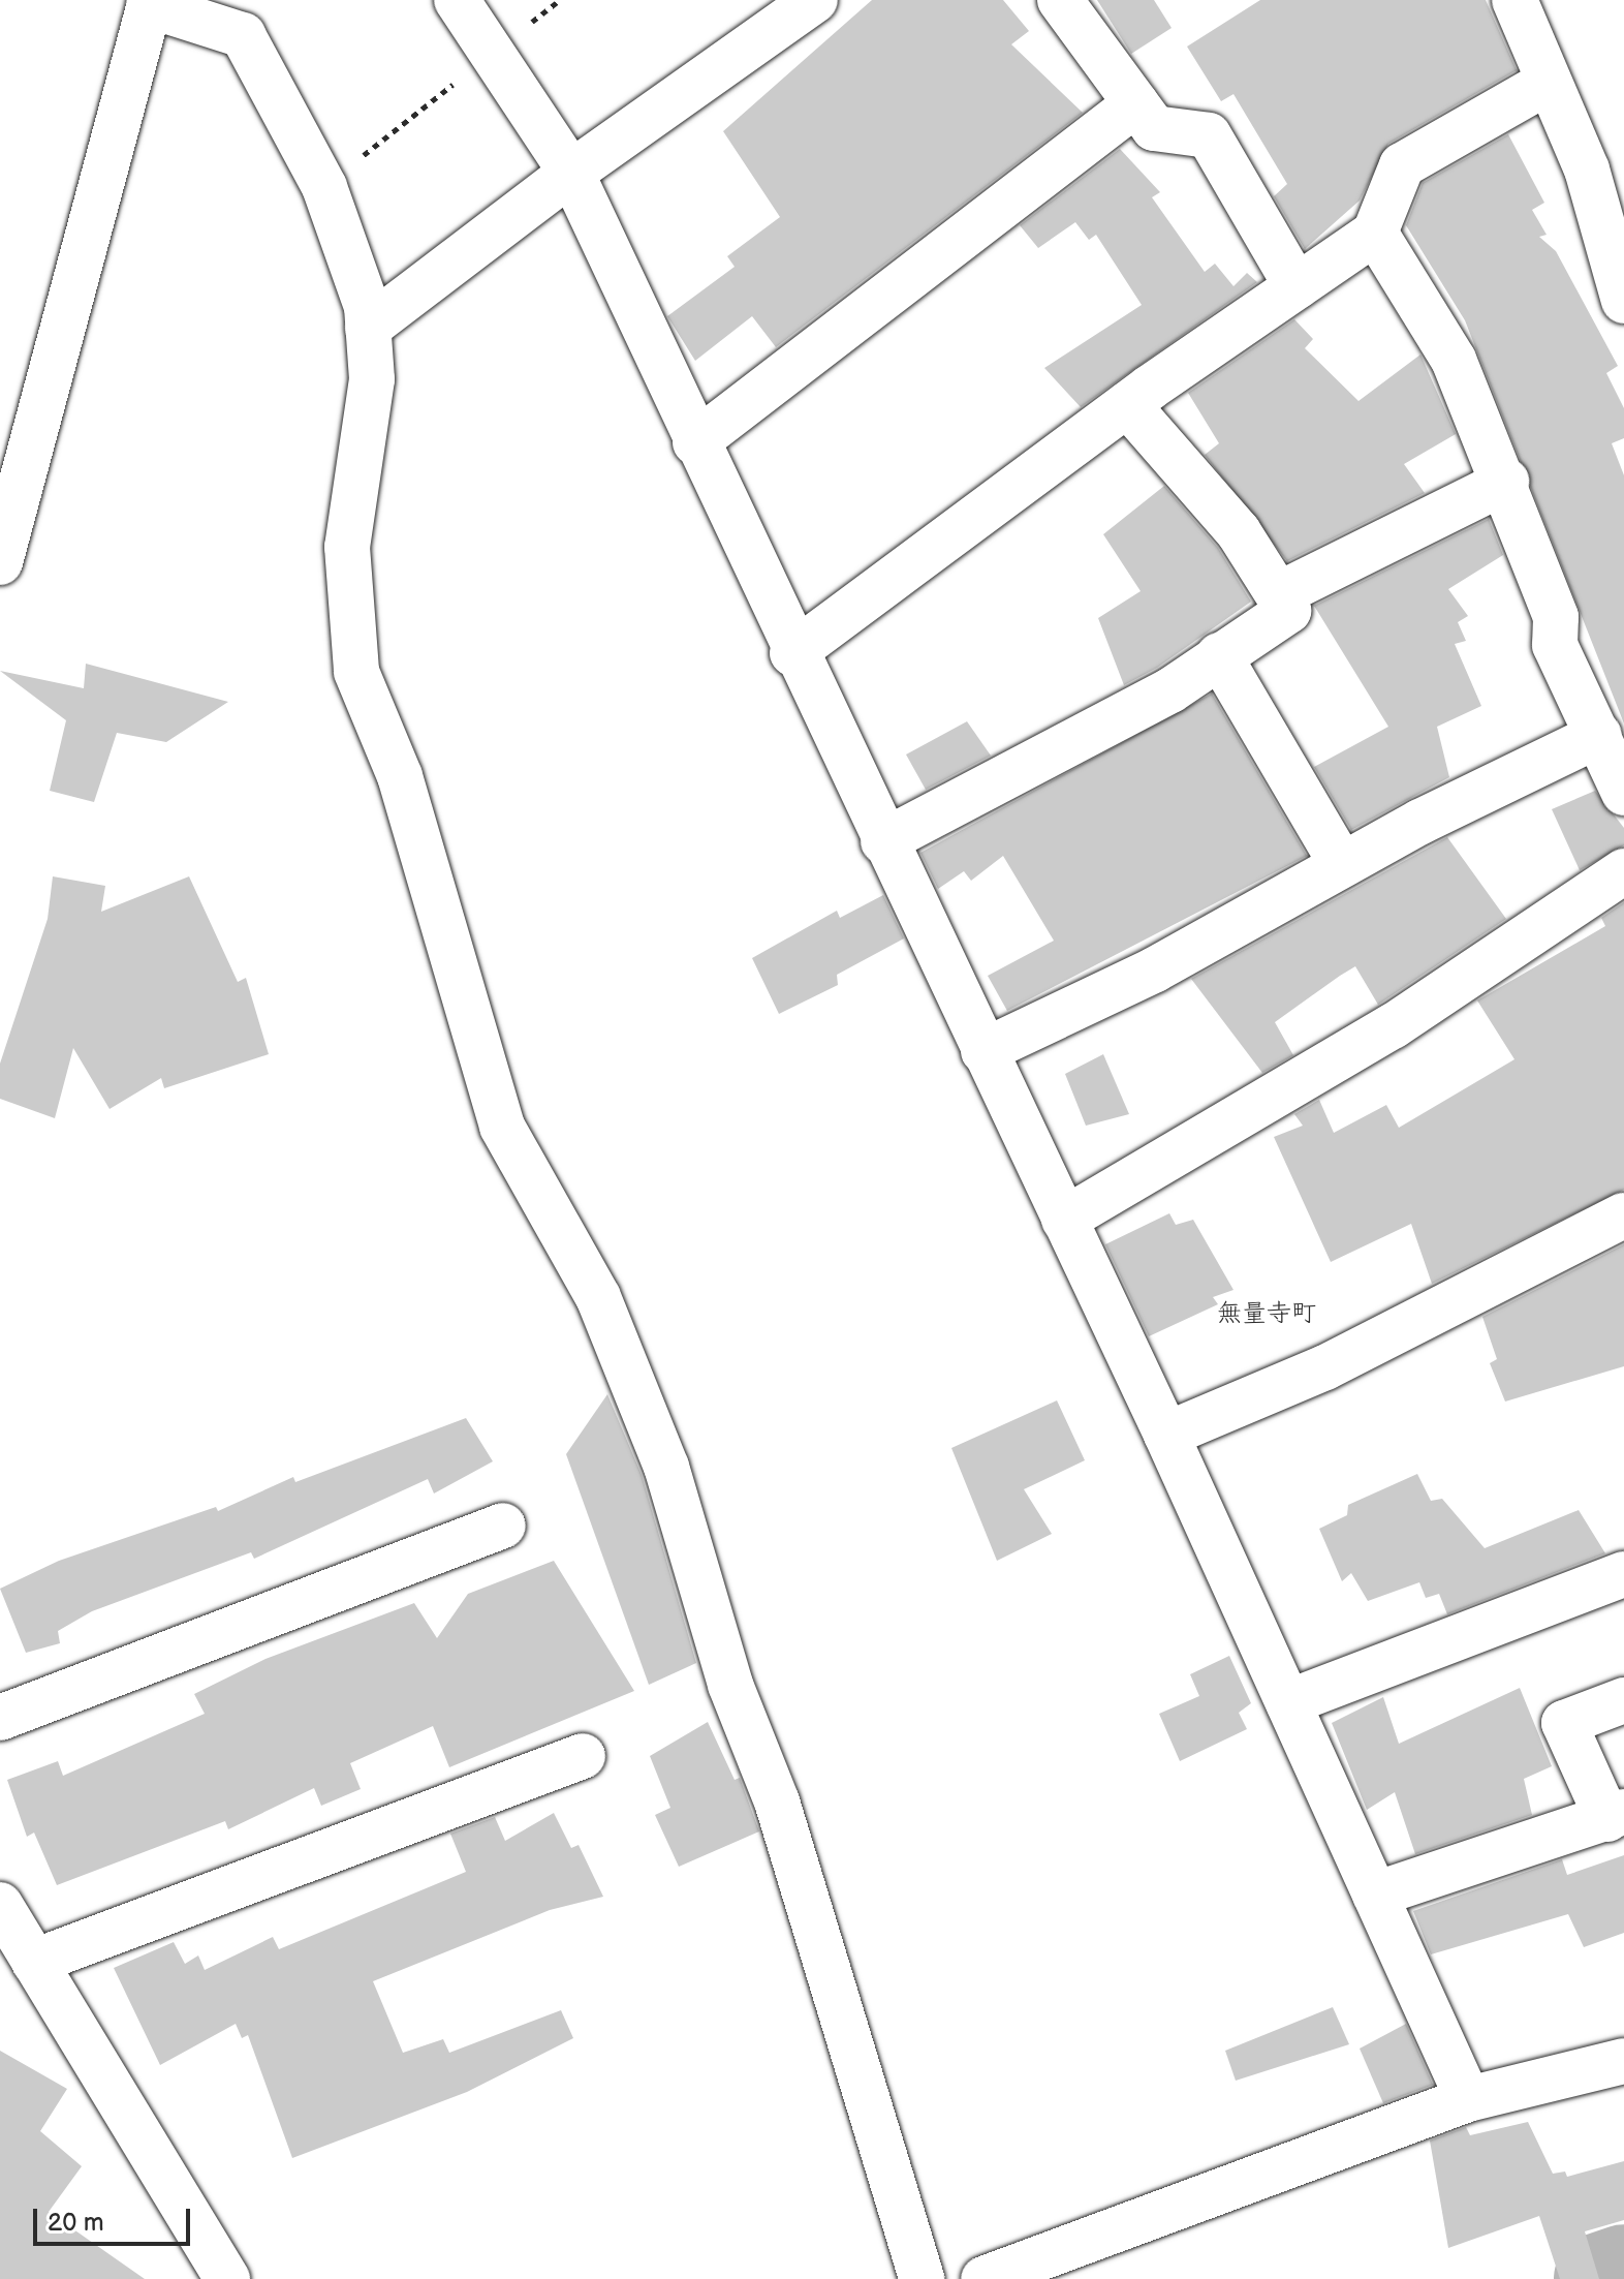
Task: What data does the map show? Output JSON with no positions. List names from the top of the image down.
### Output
{
  "districts": ["無量寺町"],
  "scale_bar": "20 m"
}
